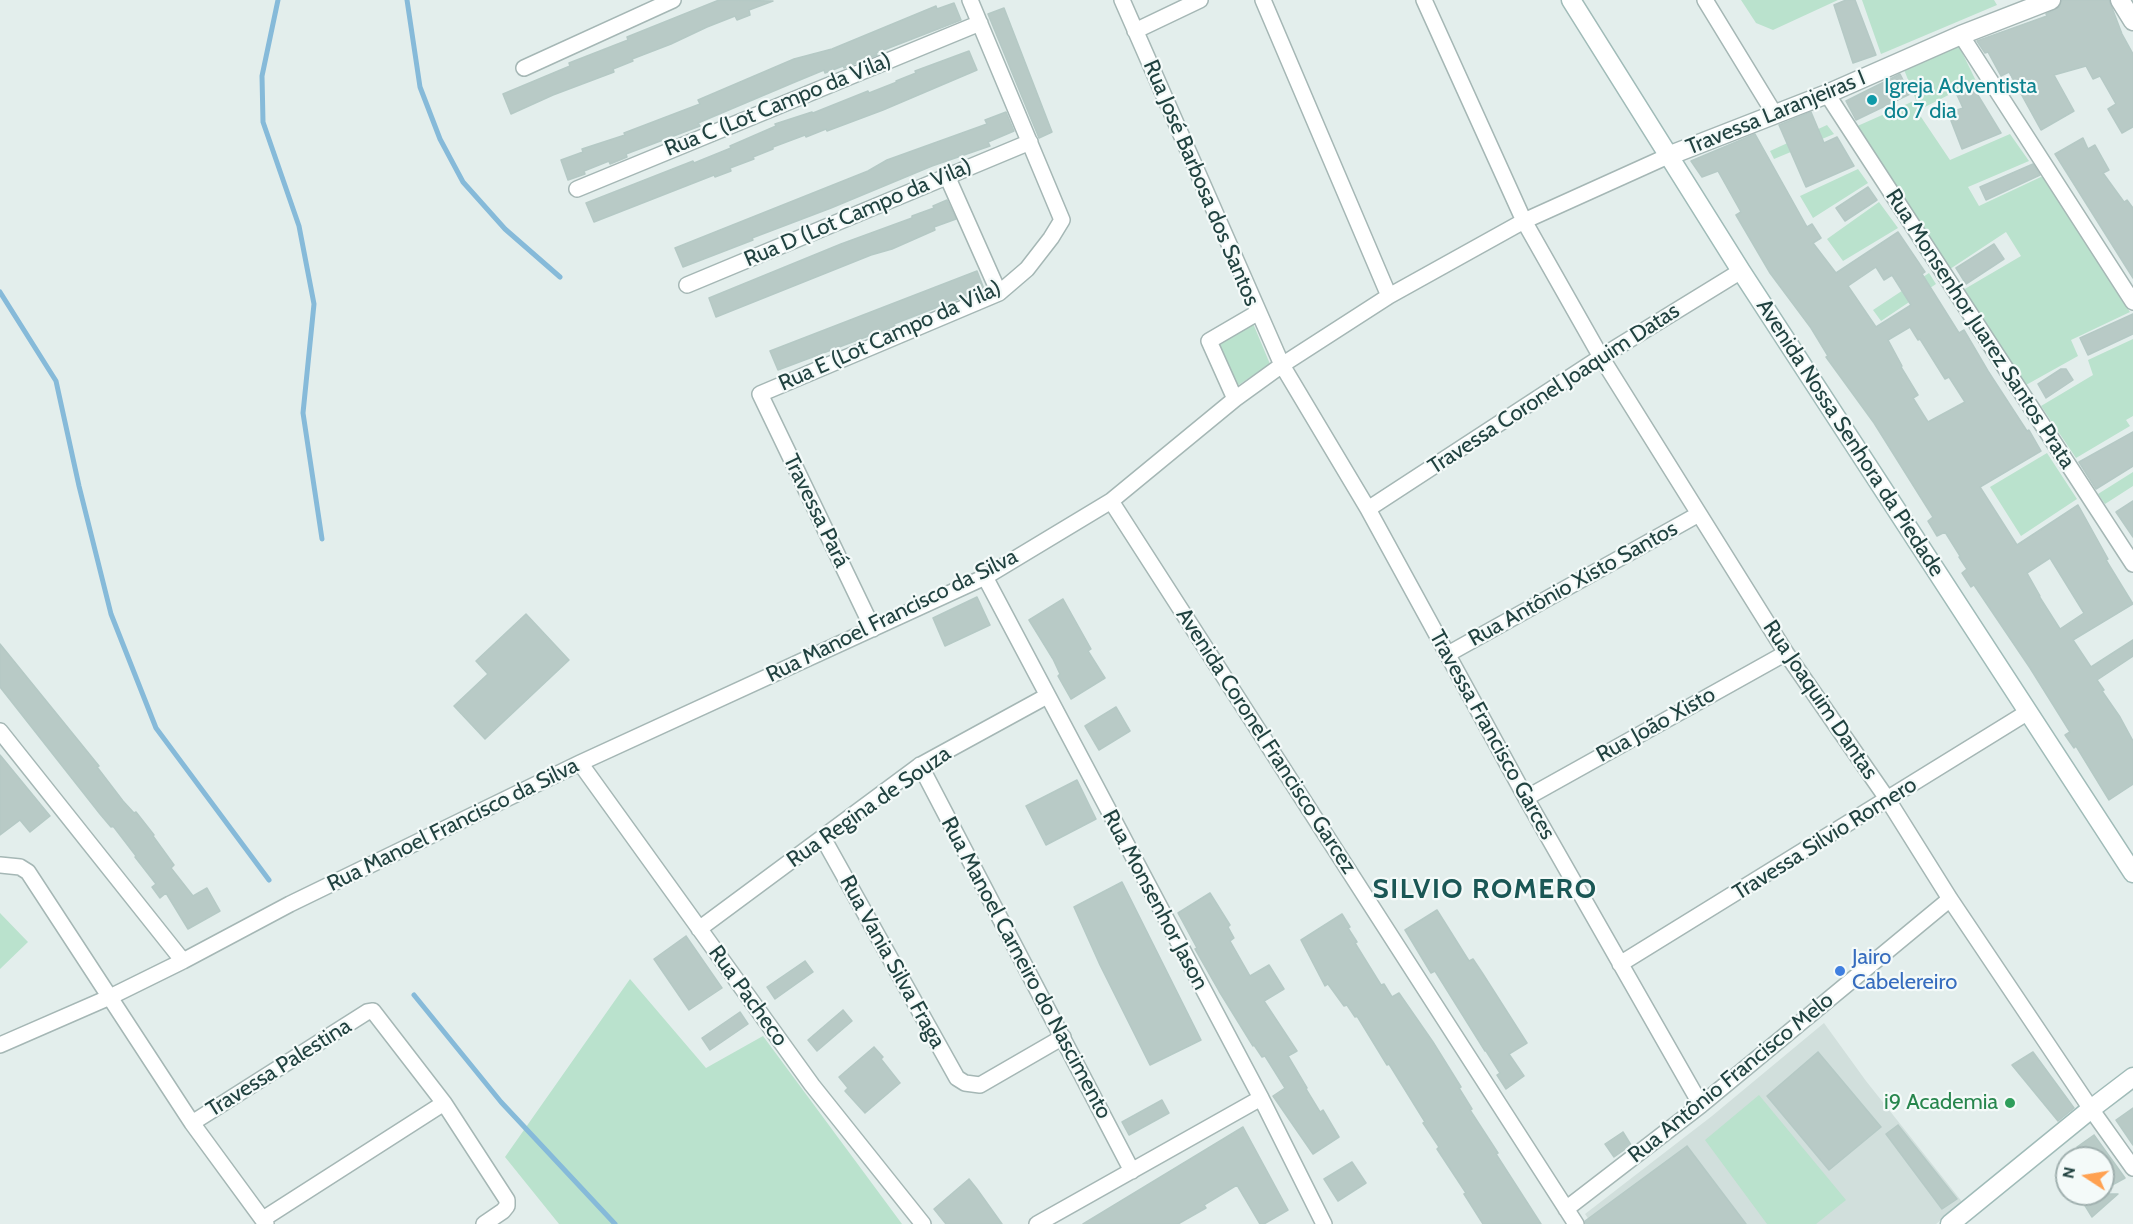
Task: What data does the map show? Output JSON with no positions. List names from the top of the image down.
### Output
{
  "streets": {
    "main road": ["Travessa Laranjeiras I", "Avenida Nossa Senhora da Piedade"],
    "street": [
      "Rua C (Lot Campo da Vila)",
      "Rua José Barbosa dos Santos",
      "Rua D (Lot Campo da Vila)",
      "Rua Monsenhor Juarez Santos Prata",
      "Rua E (Lot Campo da Vila)",
      "Travessa Coronel Joaquim Datas",
      "Travessa Pará",
      "Rua Antônio Xisto Santos",
      "Rua Manoel Francisco da Silva",
      "Rua Joaquim Dantas",
      "Rua João Xisto",
      "Travessa Francisco Garces",
      "Avenida Coronel Francisco Garcez",
      "Rua Regina de Souza",
      "Travessa Silvio Romero",
      "Rua Monsenhor Jason",
      "Rua Vania Silva Fraga",
      "Rua Manoel Carneiro do Nascimento",
      "Rua Pacheco",
      "Travessa Palestina",
      "Rua Antônio Francisco Melo"
    ]
  },
  "crossings": [
    ["Travessa Laranjeiras I", "Rua Monsenhor Juarez Santos Prata"],
    ["Travessa Laranjeiras I", "Avenida Nossa Senhora da Piedade"],
    ["Travessa Laranjeiras I", "Rua Manoel Francisco da Silva"],
    ["Rua José Barbosa dos Santos", "Rua Manoel Francisco da Silva"],
    ["Rua José Barbosa dos Santos", "Travessa Francisco Garces"],
    ["Rua D (Lot Campo da Vila)", "Rua E (Lot Campo da Vila)"],
    ["Rua E (Lot Campo da Vila)", "Travessa Pará"],
    ["Travessa Coronel Joaquim Datas", "Avenida Nossa Senhora da Piedade"],
    ["Travessa Coronel Joaquim Datas", "Rua Joaquim Dantas"],
    ["Travessa Coronel Joaquim Datas", "Travessa Francisco Garces"],
    ["Avenida Nossa Senhora da Piedade", "Rua Manoel Francisco da Silva"],
    ["Avenida Nossa Senhora da Piedade", "Travessa Silvio Romero"],
    ["Travessa Pará", "Rua Manoel Francisco da Silva"],
    ["Rua Antônio Xisto Santos", "Rua Joaquim Dantas"],
    ["Rua Antônio Xisto Santos", "Travessa Francisco Garces"],
    ["Rua Manoel Francisco da Silva", "Rua Joaquim Dantas"],
    ["Rua Manoel Francisco da Silva", "Travessa Francisco Garces"],
    ["Rua Manoel Francisco da Silva", "Avenida Coronel Francisco Garcez"],
    ["Rua Manoel Francisco da Silva", "Rua Monsenhor Jason"],
    ["Rua Manoel Francisco da Silva", "Rua Pacheco"],
    ["Rua Joaquim Dantas", "Rua João Xisto"],
    ["Rua Joaquim Dantas", "Travessa Silvio Romero"],
    ["Rua Joaquim Dantas", "Rua Antônio Francisco Melo"],
    ["Rua João Xisto", "Travessa Francisco Garces"],
    ["Travessa Francisco Garces", "Travessa Silvio Romero"],
    ["Travessa Francisco Garces", "Rua Antônio Francisco Melo"],
    ["Avenida Coronel Francisco Garcez", "Rua Antônio Francisco Melo"],
    ["Rua Regina de Souza", "Rua Monsenhor Jason"],
    ["Rua Regina de Souza", "Rua Vania Silva Fraga"],
    ["Rua Regina de Souza", "Rua Manoel Carneiro do Nascimento"],
    ["Rua Regina de Souza", "Rua Pacheco"],
    ["Rua Vania Silva Fraga", "Rua Manoel Carneiro do Nascimento"]
  ],
  "districts": ["SILVIO ROMERO"],
  "places": ["Igreja Adventista do 7 dia", "Jairo Cabelereiro", "i9 Academia"],
  "north": "left"
}
